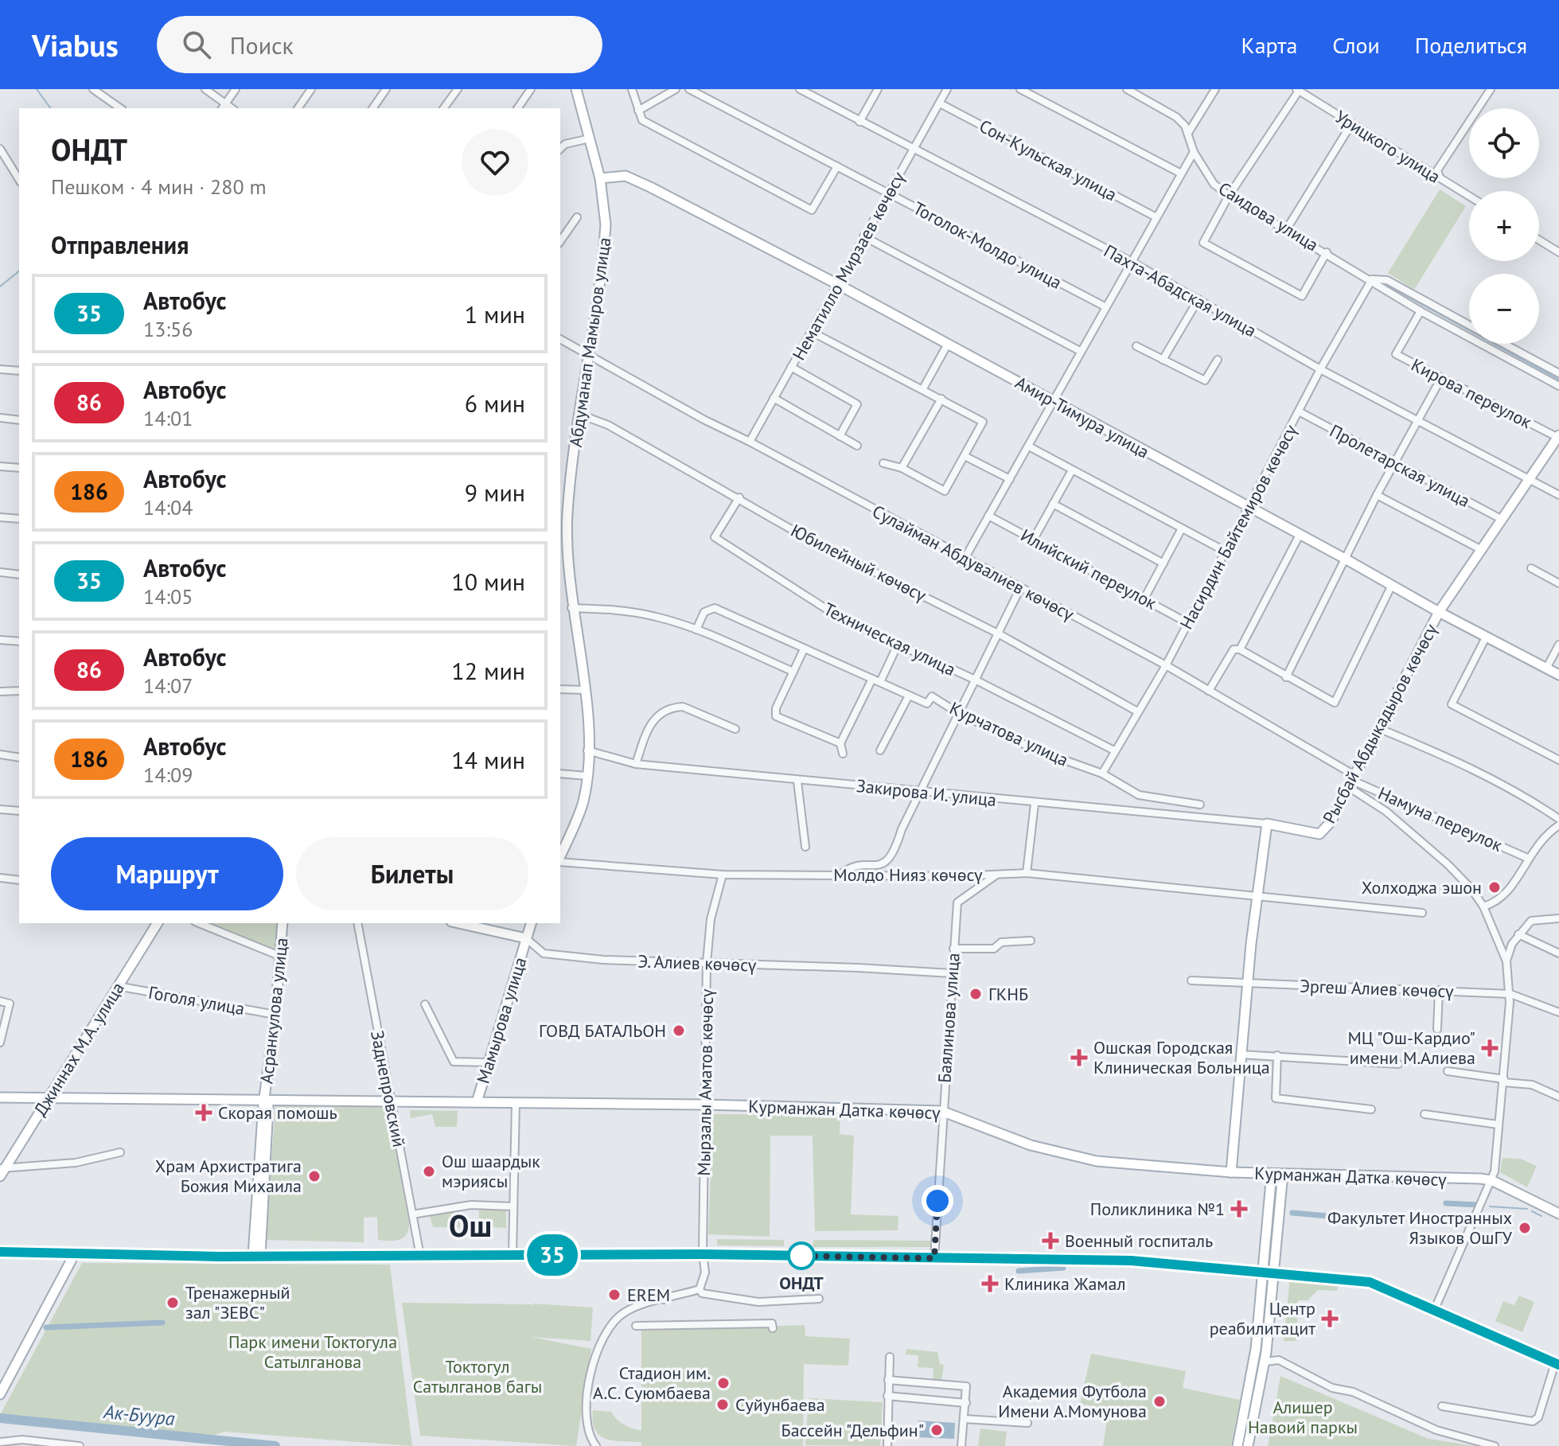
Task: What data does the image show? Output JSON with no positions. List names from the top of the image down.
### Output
{
  "streets": {
    "main road": [
      "Абдуманап Мамыров улица",
      "Амир-Тимура улица",
      "Рысбай Абдыкадыров көчөсү",
      "Э. Алиев көчөсү",
      "Асранкулова улица",
      "Мамырова улица",
      "Джиннах М.А. улица",
      "Курманжан Датка көчөсү"
    ],
    "street": [
      "Урицкого улица",
      "Сон-Кульская улица",
      "Саидова улица",
      "Тоголок-Молдо улица",
      "Нематилло Мирзаев көчөсү",
      "Пахта-Абадская улица",
      "Кирова переулок",
      "Пролетарская улица",
      "Насирдин Байтемиров көчөсү",
      "Юбилейный көчөсү",
      "Сулайман Абдувалиев көчөсү",
      "Илийский переулок",
      "Техническая улица",
      "Курчатова улица",
      "Закирова И. улица",
      "Намуна переулок",
      "Молдо Нияз көчөсү",
      "Эргеш Алиев көчөсү",
      "Гоголя улица",
      "Баялинова улица",
      "Мырзалы Аматов көчөсү",
      "Заднепровский"
    ]
  },
  "crossings": [
    ["Сон-Кульская улица", "Нематилло Мирзаев көчөсү"],
    ["Саидова улица", "Кирова переулок"],
    ["Саидова улица", "Насирдин Байтемиров көчөсү"],
    ["Тоголок-Молдо улица", "Нематилло Мирзаев көчөсү"],
    ["Нематилло Мирзаев көчөсү", "Пахта-Абадская улица"],
    ["Нематилло Мирзаев көчөсү", "Амир-Тимура улица"],
    ["Нематилло Мирзаев көчөсү", "Сулайман Абдувалиев көчөсү"],
    ["Пахта-Абадская улица", "Насирдин Байтемиров көчөсү"],
    ["Пахта-Абадская улица", "Рысбай Абдыкадыров көчөсү"],
    ["Абдуманап Мамыров улица", "Амир-Тимура улица"],
    ["Абдуманап Мамыров улица", "Юбилейный көчөсү"],
    ["Абдуманап Мамыров улица", "Сулайман Абдувалиев көчөсү"],
    ["Абдуманап Мамыров улица", "Закирова И. улица"],
    ["Кирова переулок", "Рысбай Абдыкадыров көчөсү"],
    ["Амир-Тимура улица", "Насирдин Байтемиров көчөсү"],
    ["Амир-Тимура улица", "Рысбай Абдыкадыров көчөсү"],
    ["Пролетарская улица", "Насирдин Байтемиров көчөсү"],
    ["Пролетарская улица", "Рысбай Абдыкадыров көчөсү"],
    ["Насирдин Байтемиров көчөсү", "Юбилейный көчөсү"],
    ["Насирдин Байтемиров көчөсү", "Сулайман Абдувалиев көчөсү"],
    ["Насирдин Байтемиров көчөсү", "Илийский переулок"],
    ["Насирдин Байтемиров көчөсү", "Техническая улица"],
    ["Насирдин Байтемиров көчөсү", "Курчатова улица"],
    ["Юбилейный көчөсү", "Техническая улица"],
    ["Сулайман Абдувалиев көчөсү", "Рысбай Абдыкадыров көчөсү"],
    ["Сулайман Абдувалиев көчөсү", "Намуна переулок"],
    ["Рысбай Абдыкадыров көчөсү", "Закирова И. улица"],
    ["Рысбай Абдыкадыров көчөсү", "Намуна переулок"],
    ["Молдо Нияз көчөсү", "Баялинова улица"],
    ["Молдо Нияз көчөсү", "Мырзалы Аматов көчөсү"],
    ["Э. Алиев көчөсү", "Баялинова улица"],
    ["Э. Алиев көчөсү", "Мамырова улица"],
    ["Э. Алиев көчөсү", "Мырзалы Аматов көчөсү"],
    ["Гоголя улица", "Асранкулова улица"],
    ["Гоголя улица", "Джиннах М.А. улица"],
    ["Асранкулова улица", "Курманжан Датка көчөсү"],
    ["Баялинова улица", "Курманжан Датка көчөсү"],
    ["Мамырова улица", "Курманжан Датка көчөсү"],
    ["Джиннах М.А. улица", "Курманжан Датка көчөсү"],
    ["Мырзалы Аматов көчөсү", "Курманжан Датка көчөсү"],
    ["Заднепровский", "Курманжан Датка көчөсү"]
  ],
  "districts": ["Ош"],
  "water": ["Ак-Буура"],
  "parks": ["Парк имени Токтогула Сатылганова", "Токтогул Сатылганов багы", "Алишер Навоий паркы"],
  "places": {
    "other": [
      "Холходжа эшон",
      "ГКНБ",
      "ГОВД БАТАЛЬОН",
      "Ош шаардык мэриясы",
      "Храм Архистратига Божия Михаила",
      "Факультет Иностранных Языков ОшГУ",
      "ОНДТ",
      "EREM",
      "Тренажерный зал \"ЗЕВС\"",
      "Стадион им. А.С. Суюмбаева",
      "Академия Футбола Имени А.Момунова",
      "Суйунбаева",
      "Бассейн \"Дельфин\""
    ],
    "health": [
      "МЦ \"Ош-Кардио\" имени М.Алиева",
      "Ошская Городская Клиническая Больница",
      "Скорая помошь",
      "Поликлиника №1",
      "Военный госпиталь",
      "Клиника Жамал",
      "Центр реабилитацит"
    ]
  },
  "lines": ["bus line 35"],
  "page": {
    "header": "Viabus",
    "search": "Поиск",
    "nav": ["Карта", "Слои", "Поделиться"],
    "on_map": "35",
    "map_buttons": ["+", "−"],
    "heading": [
      ["ОНДТ", "Пешком · 4 мин · 280 m"],
      "Отправления"
    ],
    "list": [
      {
        "mark": "35",
        "name": "Автобус",
        "note": "13:56",
        "value": "1 мин"
      },
      {
        "mark": "86",
        "name": "Автобус",
        "note": "14:01",
        "value": "6 мин"
      },
      {
        "mark": "186",
        "name": "Автобус",
        "note": "14:04",
        "value": "9 мин"
      },
      {
        "mark": "35",
        "name": "Автобус",
        "note": "14:05",
        "value": "10 мин"
      },
      {
        "mark": "86",
        "name": "Автобус",
        "note": "14:07",
        "value": "12 мин"
      },
      {
        "mark": "186",
        "name": "Автобус",
        "note": "14:09",
        "value": "14 мин"
      }
    ],
    "buttons": ["Маршрут", "Билеты"]
  }
}
